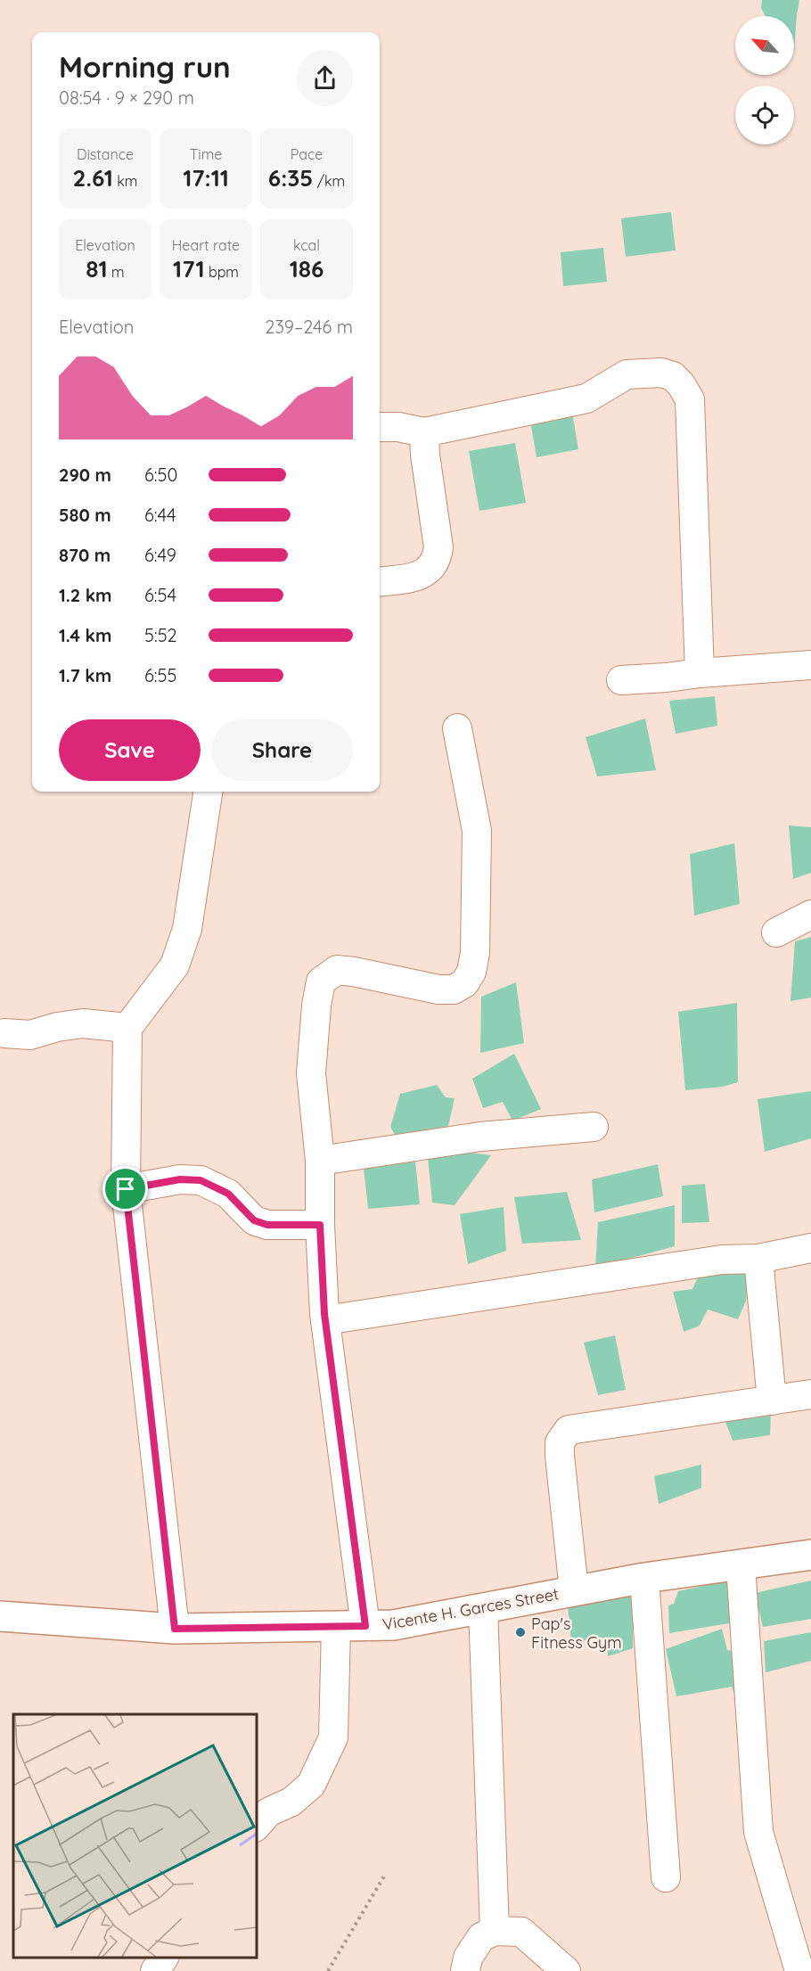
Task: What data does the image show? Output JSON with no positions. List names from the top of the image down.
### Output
{
  "streets": {
    "street": ["Vicente H. Garces Street"]
  },
  "places": ["Pap's Fitness Gym"],
  "north": "top left",
  "page": {
    "heading": ["Morning run", "08:54 · 9 × 290 m"],
    "stats": [
      ["Distance", "2.61 km"],
      ["Time", "17:11"],
      ["Pace", "6:35 /km"],
      ["Elevation", "81 m"],
      ["Heart rate", "171 bpm"],
      ["kcal", "186"]
    ],
    "chart": ["Elevation", "239–246 m"],
    "list": [
      {
        "name": "290 m",
        "note": "6:50"
      },
      {
        "name": "580 m",
        "note": "6:44"
      },
      {
        "name": "870 m",
        "note": "6:49"
      },
      {
        "name": "1.2 km",
        "note": "6:54"
      },
      {
        "name": "1.4 km",
        "note": "5:52"
      },
      {
        "name": "1.7 km",
        "note": "6:55"
      }
    ],
    "buttons": ["Save", "Share"]
  }
}
